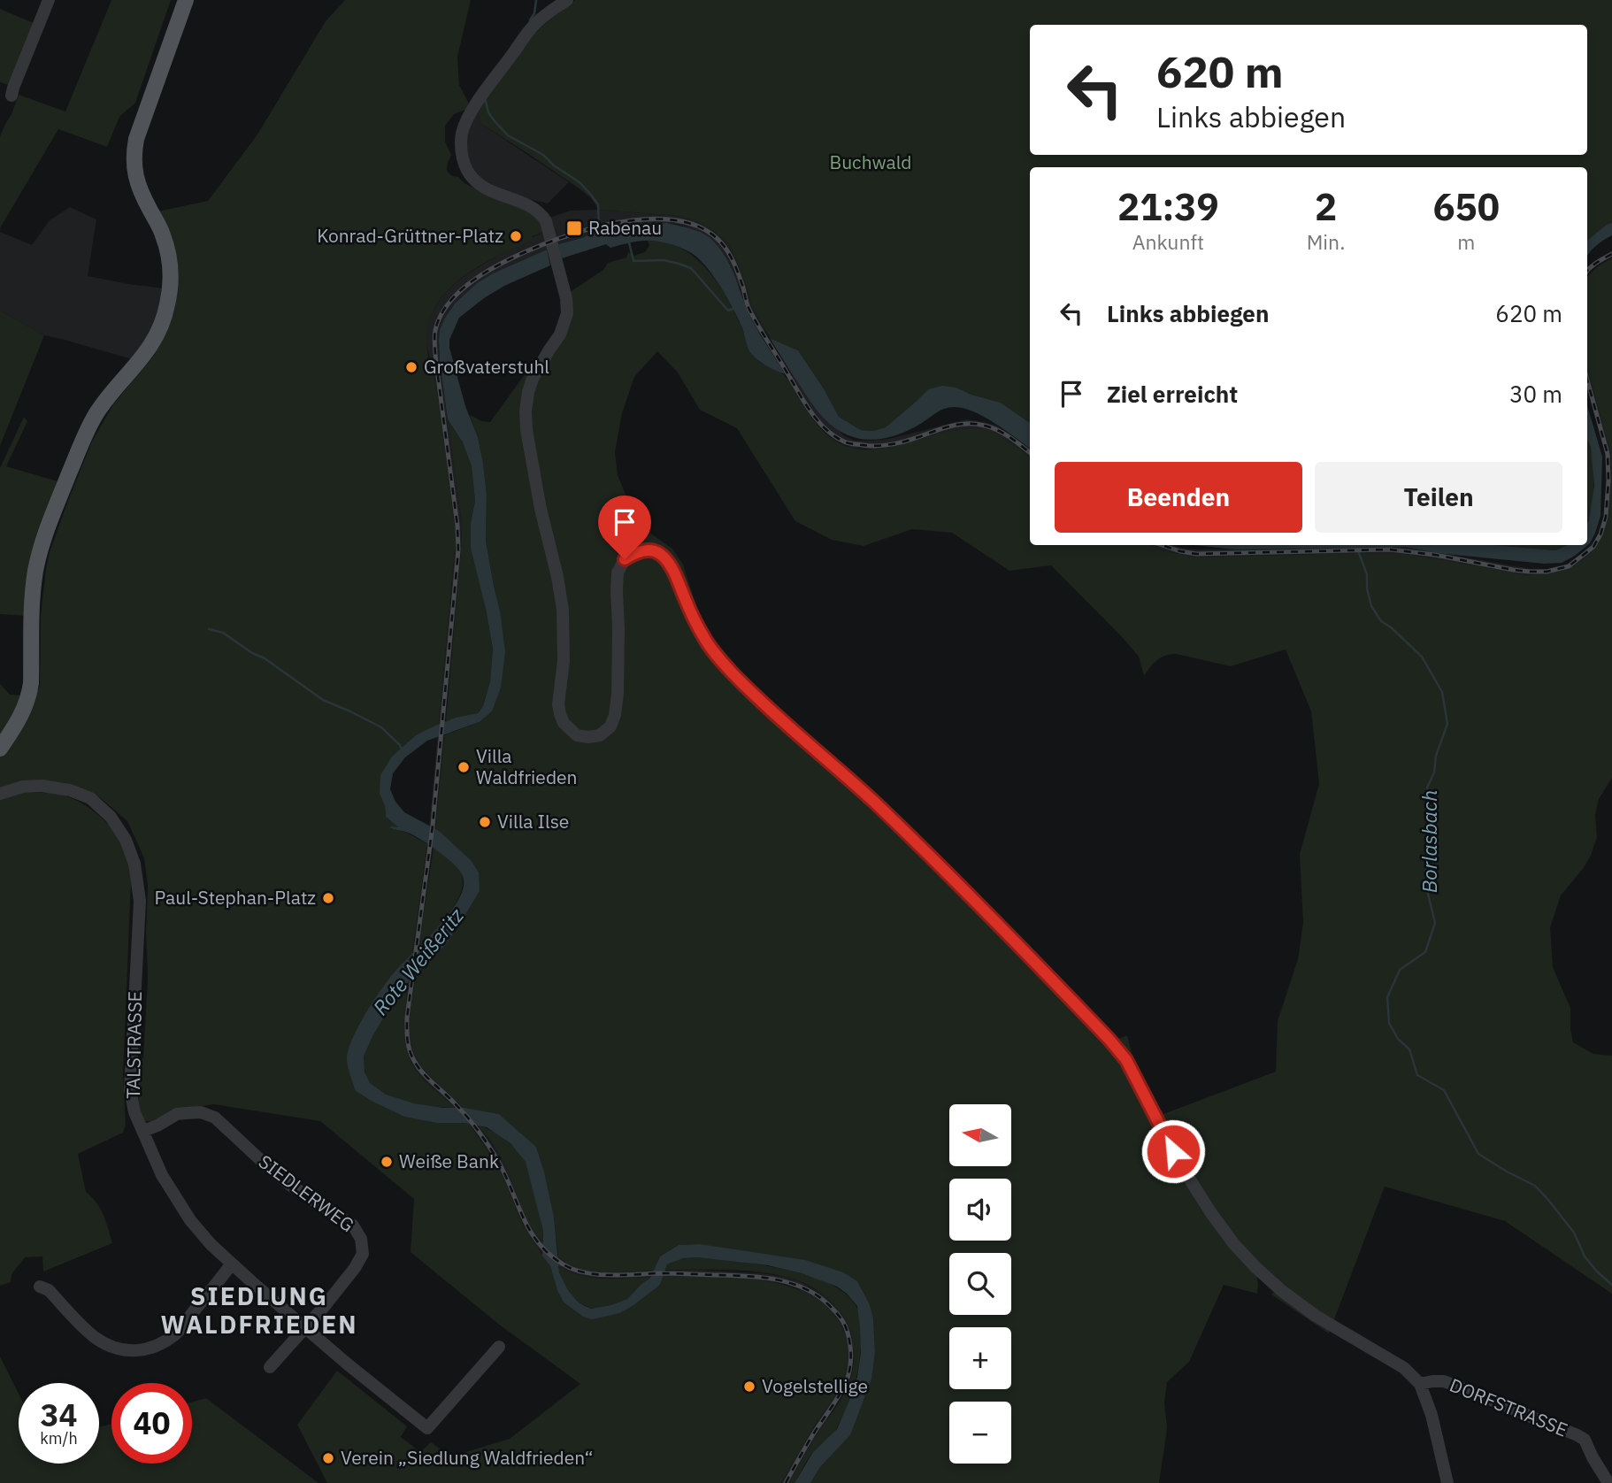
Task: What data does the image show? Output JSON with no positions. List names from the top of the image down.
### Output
{
  "streets": {
    "street": ["TALSTRASSE", "SIEDLERWEG", "DORFSTRASSE"]
  },
  "crossings": [
    ["TALSTRASSE", "SIEDLERWEG"]
  ],
  "districts": ["SIEDLUNG WALDFRIEDEN"],
  "water": ["Borlasbach", "Rote Weißeritz"],
  "parks": ["Buchwald"],
  "places": {
    "transit": ["Rabenau"],
    "other": [
      "Konrad-Grüttner-Platz",
      "Großvaterstuhl",
      "Villa Waldfrieden",
      "Villa Ilse",
      "Paul-Stephan-Platz",
      "Weiße Bank",
      "Vogelstellige",
      "Verein „Siedlung Waldfrieden“"
    ]
  },
  "north": "left",
  "page": {
    "turn": ["620 m", "Links abbiegen"],
    "eta": [
      "21:39",
      "Ankunft",
      "2",
      "Min.",
      "650",
      "m"
    ],
    "list": [
      {
        "name": "Links abbiegen",
        "value": "620 m"
      },
      {
        "name": "Ziel erreicht",
        "value": "30 m"
      }
    ],
    "buttons": ["Beenden", "Teilen"],
    "map_buttons": ["+", "−"],
    "speed": "34 km/h",
    "limit": "40"
  }
}
